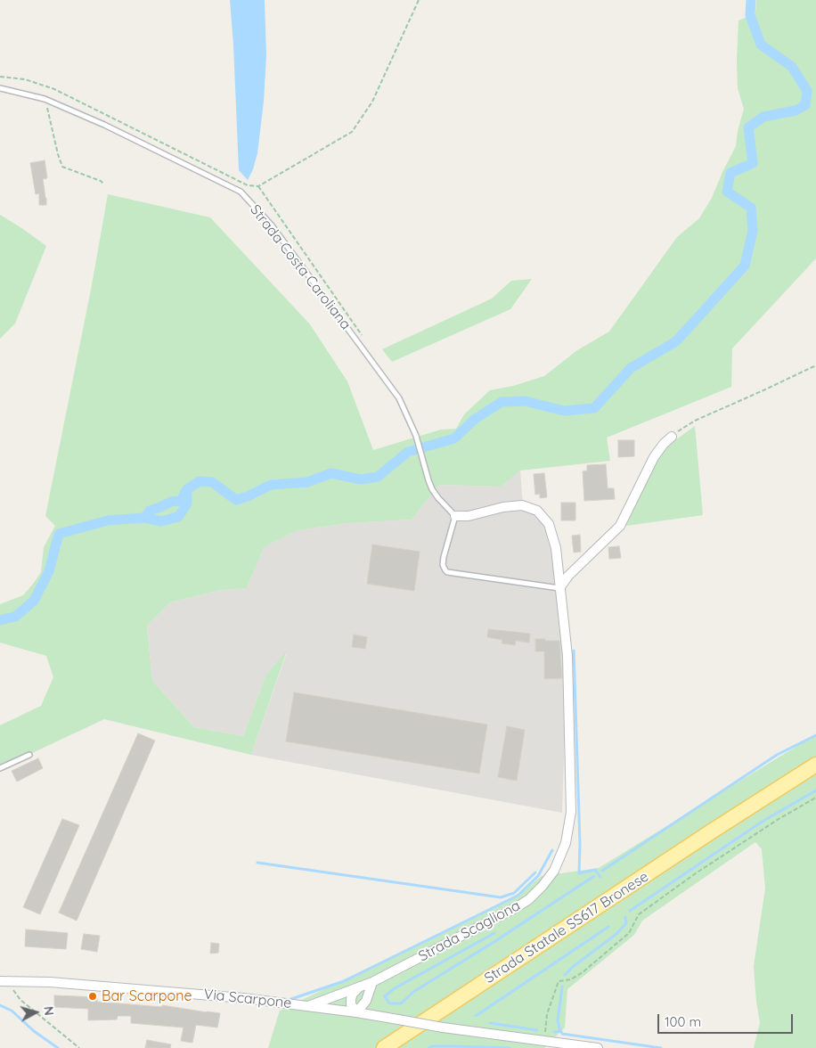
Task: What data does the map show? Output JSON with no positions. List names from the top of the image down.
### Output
{
  "streets": {
    "main road": ["Strada Statale SS617 Bronese"],
    "street": ["Strada Scagliona", "Via Scarpone"],
    "lane": ["Strada Costa Caroliana"]
  },
  "crossings": [
    ["Strada Costa Caroliana", "Strada Scagliona"],
    ["Strada Scagliona", "Via Scarpone"]
  ],
  "places": ["Bar Scarpone"],
  "scale_bar": "100 m",
  "north": "right"
}
